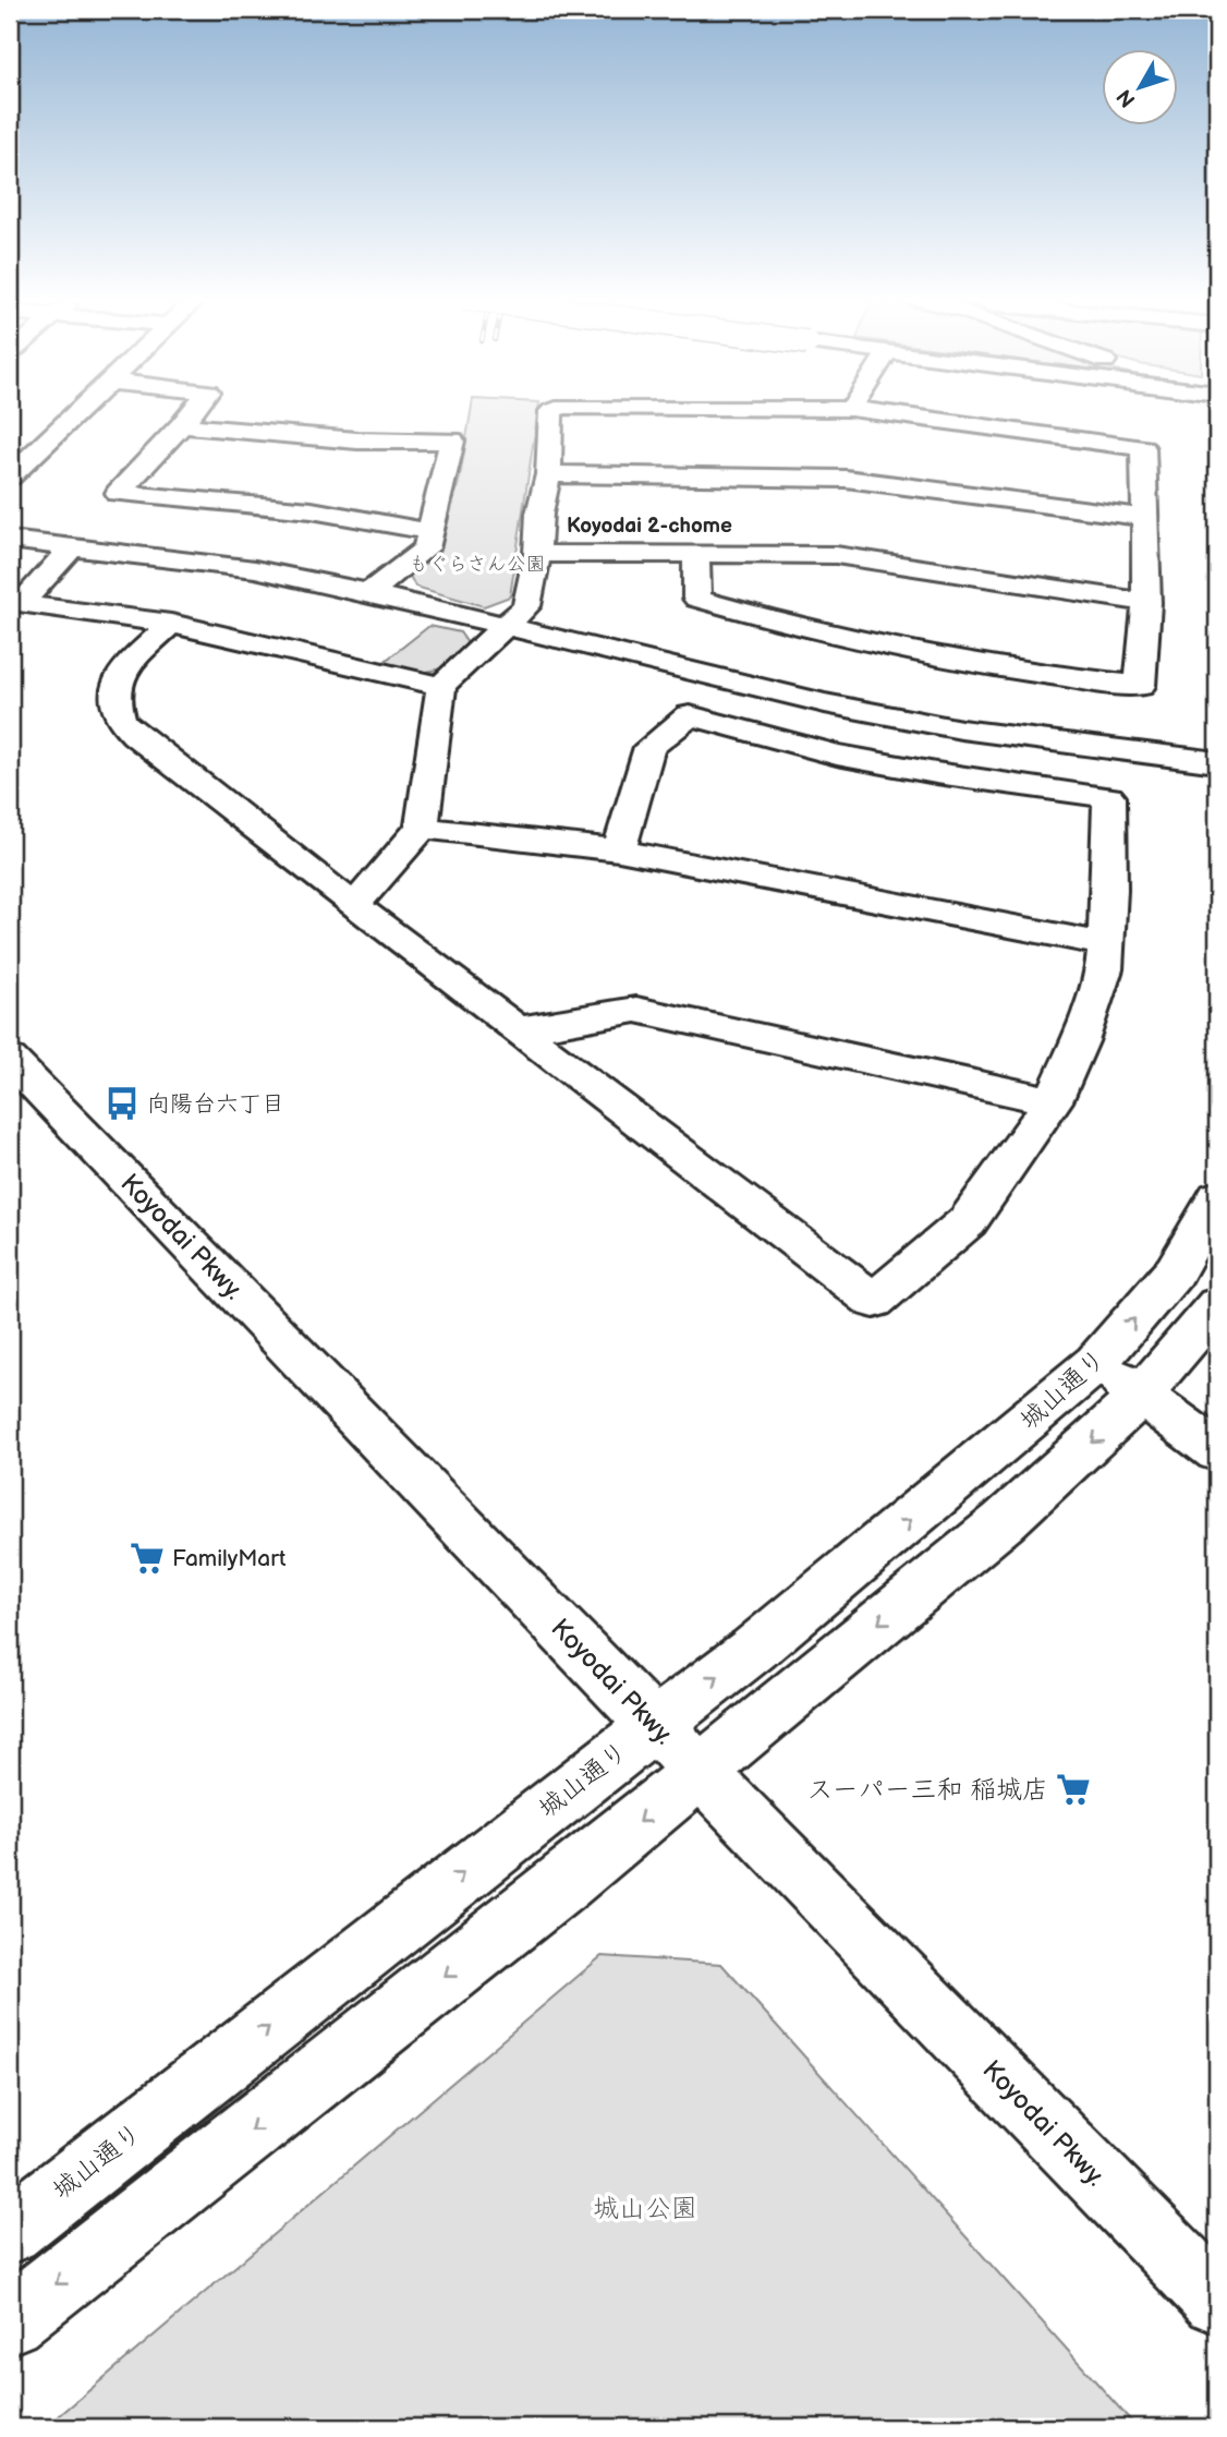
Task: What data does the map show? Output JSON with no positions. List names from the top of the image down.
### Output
{
  "streets": {
    "street": ["Koyodai Pkwy.", "城山通り"]
  },
  "crossings": [
    ["Koyodai Pkwy.", "城山通り"]
  ],
  "districts": ["Koyodai 2-chome"],
  "parks": ["もぐらさん公園", "城山公園"],
  "places": {
    "bus stop": ["向陽台六丁目"],
    "supermarket": ["FamilyMart", "スーパー三和 稲城店"]
  },
  "north": "bottom left"
}
